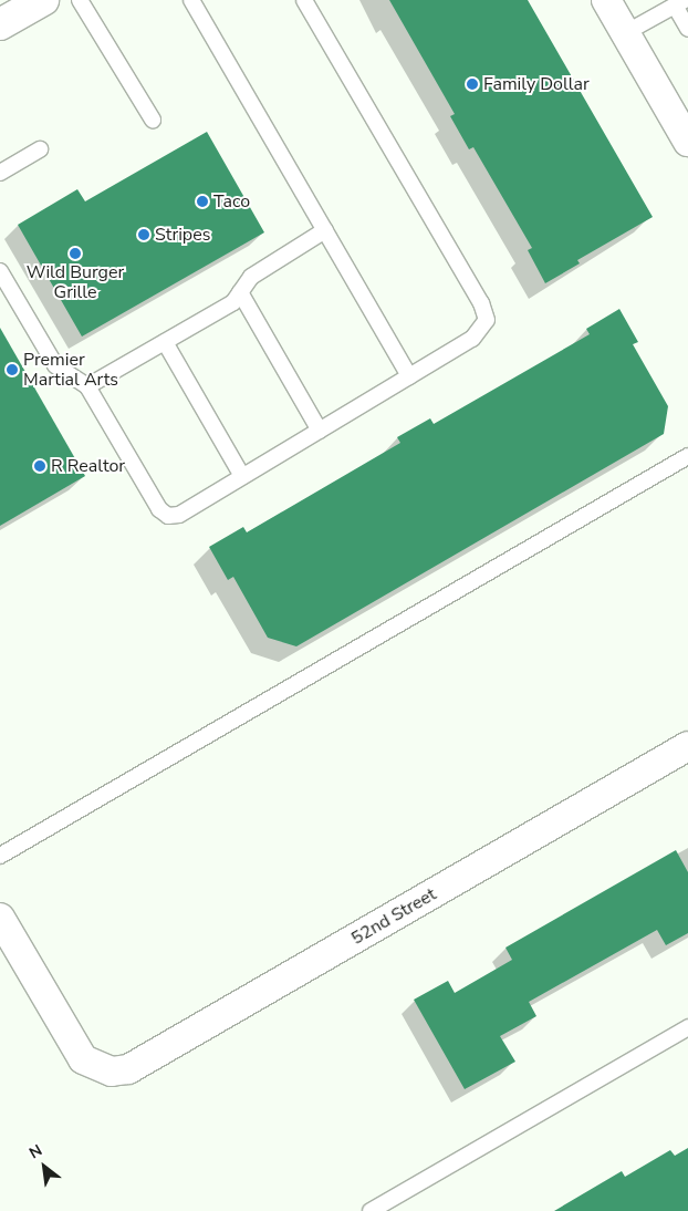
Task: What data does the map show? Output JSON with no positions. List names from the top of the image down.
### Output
{
  "streets": {
    "street": ["52nd Street"]
  },
  "places": [
    "Family Dollar",
    "Taco",
    "Stripes",
    "Wild Burger Grille",
    "Premier Martial Arts",
    "R Realtor"
  ],
  "north": "top left"
}
